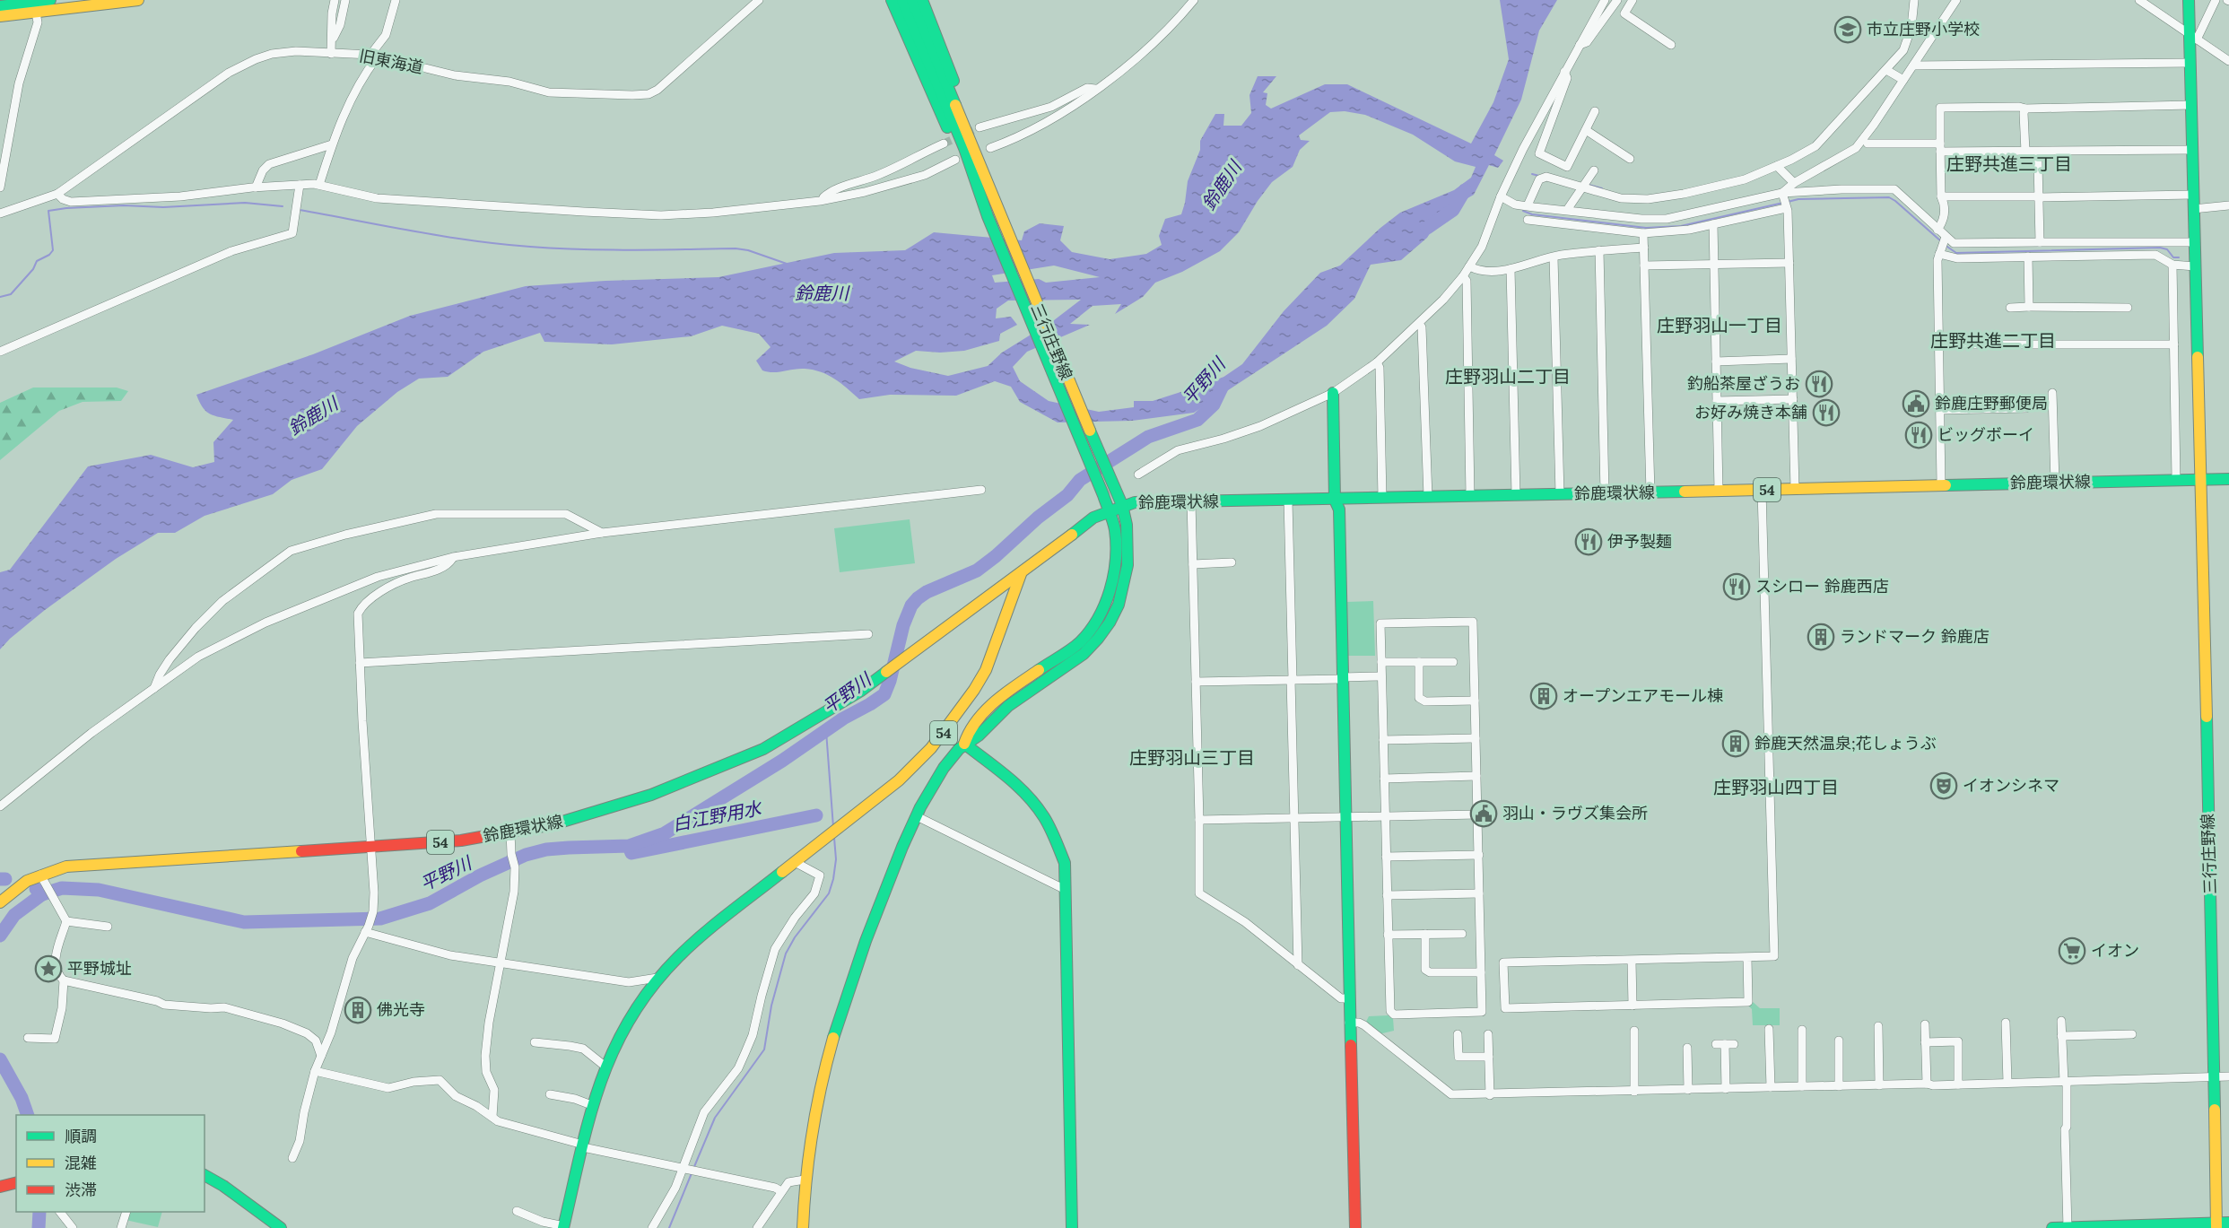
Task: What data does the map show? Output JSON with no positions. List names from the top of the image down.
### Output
{
  "streets": {
    "main road": ["三行庄野線", "鈴鹿環状線", "54"],
    "street": ["旧東海道"]
  },
  "crossings": [
    ["三行庄野線", "鈴鹿環状線"],
    ["鈴鹿環状線", "54"]
  ],
  "districts": [
    "庄野共進三丁目",
    "庄野羽山一丁目",
    "庄野共進二丁目",
    "庄野羽山二丁目",
    "庄野羽山三丁目",
    "庄野羽山四丁目"
  ],
  "water": ["鈴鹿川", "平野川", "白江野用水"],
  "places": {
    "school or university": ["市立庄野小学校"],
    "restaurant": [
      "釣船茶屋ざうお",
      "お好み焼き本舗",
      "ビッグボーイ",
      "伊予製麺",
      "スシロー 鈴鹿西店"
    ],
    "public building": ["鈴鹿庄野郵便局", "羽山・ラヴズ集会所"],
    "building": [
      "ランドマーク 鈴鹿店",
      "オープンエアモール棟",
      "鈴鹿天然温泉;花しょうぶ",
      "佛光寺"
    ],
    "theatre": ["イオンシネマ"],
    "supermarket": ["イオン"],
    "place": ["平野城址"]
  },
  "legend": ["順調", "混雑", "渋滞"]
}
